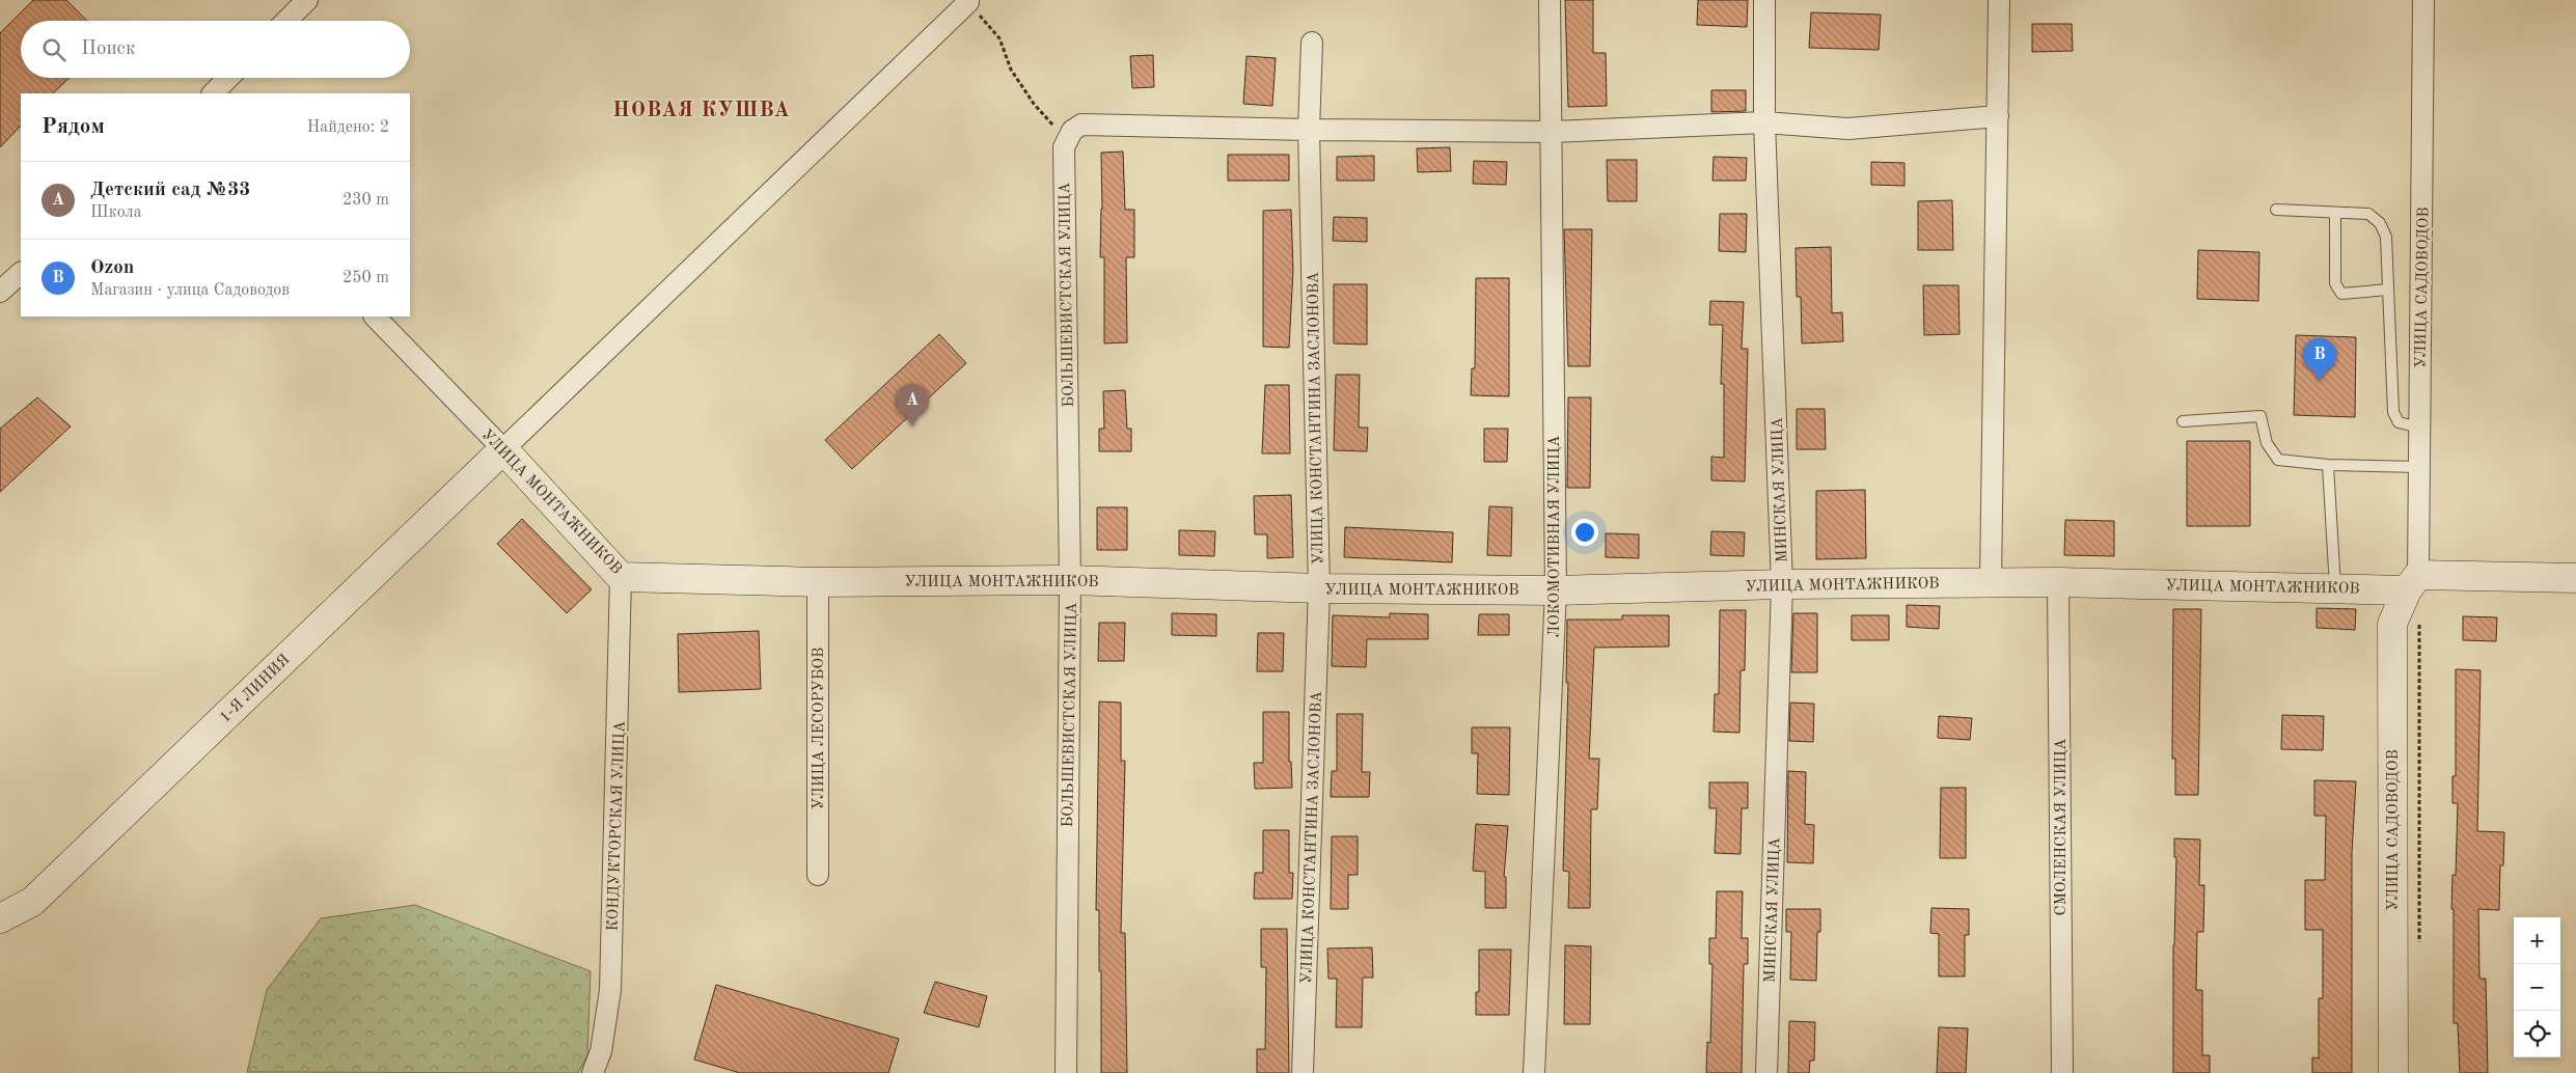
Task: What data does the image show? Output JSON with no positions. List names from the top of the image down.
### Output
{
  "streets": {
    "street": [
      "УЛИЦА САДОВОДОВ",
      "БОЛЬШЕВИСТСКАЯ УЛИЦА",
      "УЛИЦА КОНСТАНТИНА ЗАСЛОНОВА",
      "МИНСКАЯ УЛИЦА",
      "УЛИЦА МОНТАЖНИКОВ",
      "ЛОКОМОТИВНАЯ УЛИЦА",
      "1-Я ЛИНИЯ",
      "УЛИЦА ЛЕСОРУБОВ",
      "КОНДУКТОРСКАЯ УЛИЦА",
      "СМОЛЕНСКАЯ УЛИЦА"
    ]
  },
  "crossings": [
    ["УЛИЦА САДОВОДОВ", "УЛИЦА МОНТАЖНИКОВ"],
    ["БОЛЬШЕВИСТСКАЯ УЛИЦА", "УЛИЦА МОНТАЖНИКОВ"],
    ["УЛИЦА КОНСТАНТИНА ЗАСЛОНОВА", "УЛИЦА МОНТАЖНИКОВ"],
    ["МИНСКАЯ УЛИЦА", "УЛИЦА МОНТАЖНИКОВ"],
    ["УЛИЦА МОНТАЖНИКОВ", "ЛОКОМОТИВНАЯ УЛИЦА"],
    ["УЛИЦА МОНТАЖНИКОВ", "1-Я ЛИНИЯ"],
    ["УЛИЦА МОНТАЖНИКОВ", "УЛИЦА ЛЕСОРУБОВ"],
    ["УЛИЦА МОНТАЖНИКОВ", "КОНДУКТОРСКАЯ УЛИЦА"],
    ["УЛИЦА МОНТАЖНИКОВ", "СМОЛЕНСКАЯ УЛИЦА"]
  ],
  "districts": ["НОВАЯ КУШВА"],
  "page": {
    "search": "Поиск",
    "heading": ["Рядом", "Найдено: 2"],
    "list": [
      {
        "mark": "A",
        "name": "Детский сад №33",
        "note": "Школа",
        "value": "230 m"
      },
      {
        "mark": "B",
        "name": "Ozon",
        "note": "Магазин · улица Садоводов",
        "value": "250 m"
      }
    ],
    "pins": ["B", "A"],
    "map_buttons": ["+", "−"]
  }
}
